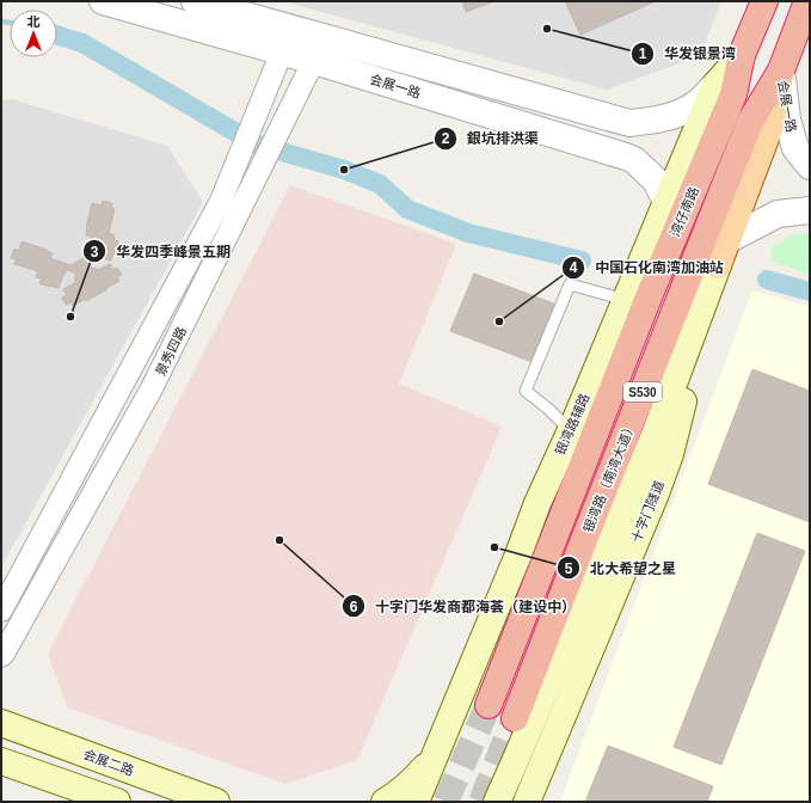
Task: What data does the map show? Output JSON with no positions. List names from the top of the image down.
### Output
{
  "streets": {
    "highway": ["湾仔南路", "S530", "银湾路（南湾大道）"],
    "main road": ["银湾路辅路", "十字门隧道", "会展二路"],
    "street": ["会展一路", "景秀四路"]
  },
  "crossings": [
    ["会展一路", "景秀四路"],
    ["会展一路", "银湾路辅路"],
    ["会展一路", "银湾路（南湾大道）"],
    ["湾仔南路", "S530"],
    ["湾仔南路", "银湾路辅路"],
    ["S530", "银湾路辅路"]
  ],
  "places": [
    "华发银景湾",
    "銀坑排洪渠",
    "华发四季峰景五期",
    "中国石化南湾加油站",
    "十字门华发商都海荟（建设中）",
    "北大希望之星"
  ],
  "north": "top"
}
